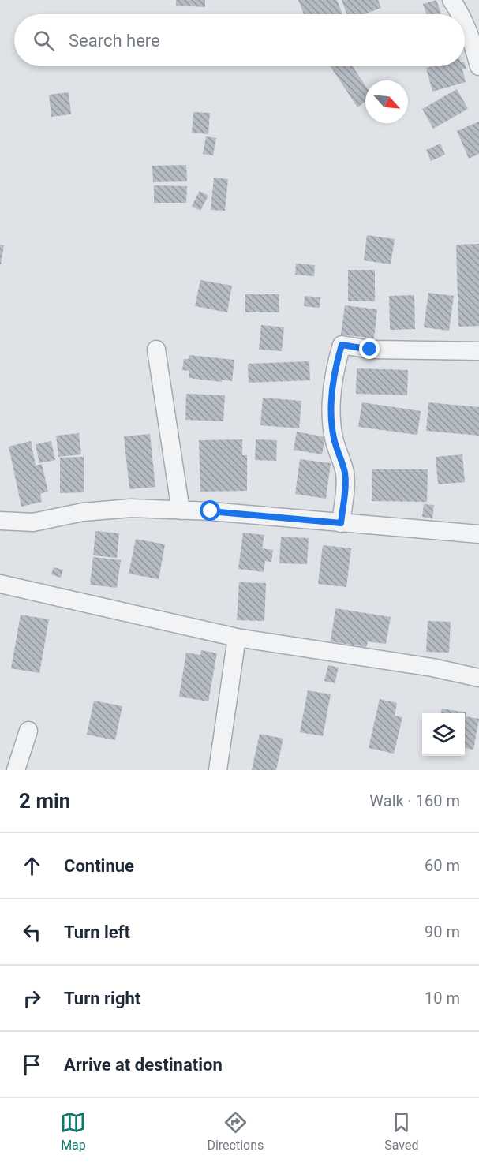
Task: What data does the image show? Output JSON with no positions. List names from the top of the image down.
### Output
{
  "north": "bottom right",
  "page": {
    "search": "Search here",
    "heading": ["2 min", "Walk · 160 m"],
    "list": [
      ["Continue", "60 m"],
      ["Turn left", "90 m"],
      ["Turn right", "10 m"],
      "Arrive at destination"
    ],
    "nav": ["Map", "Directions", "Saved"]
  }
}
